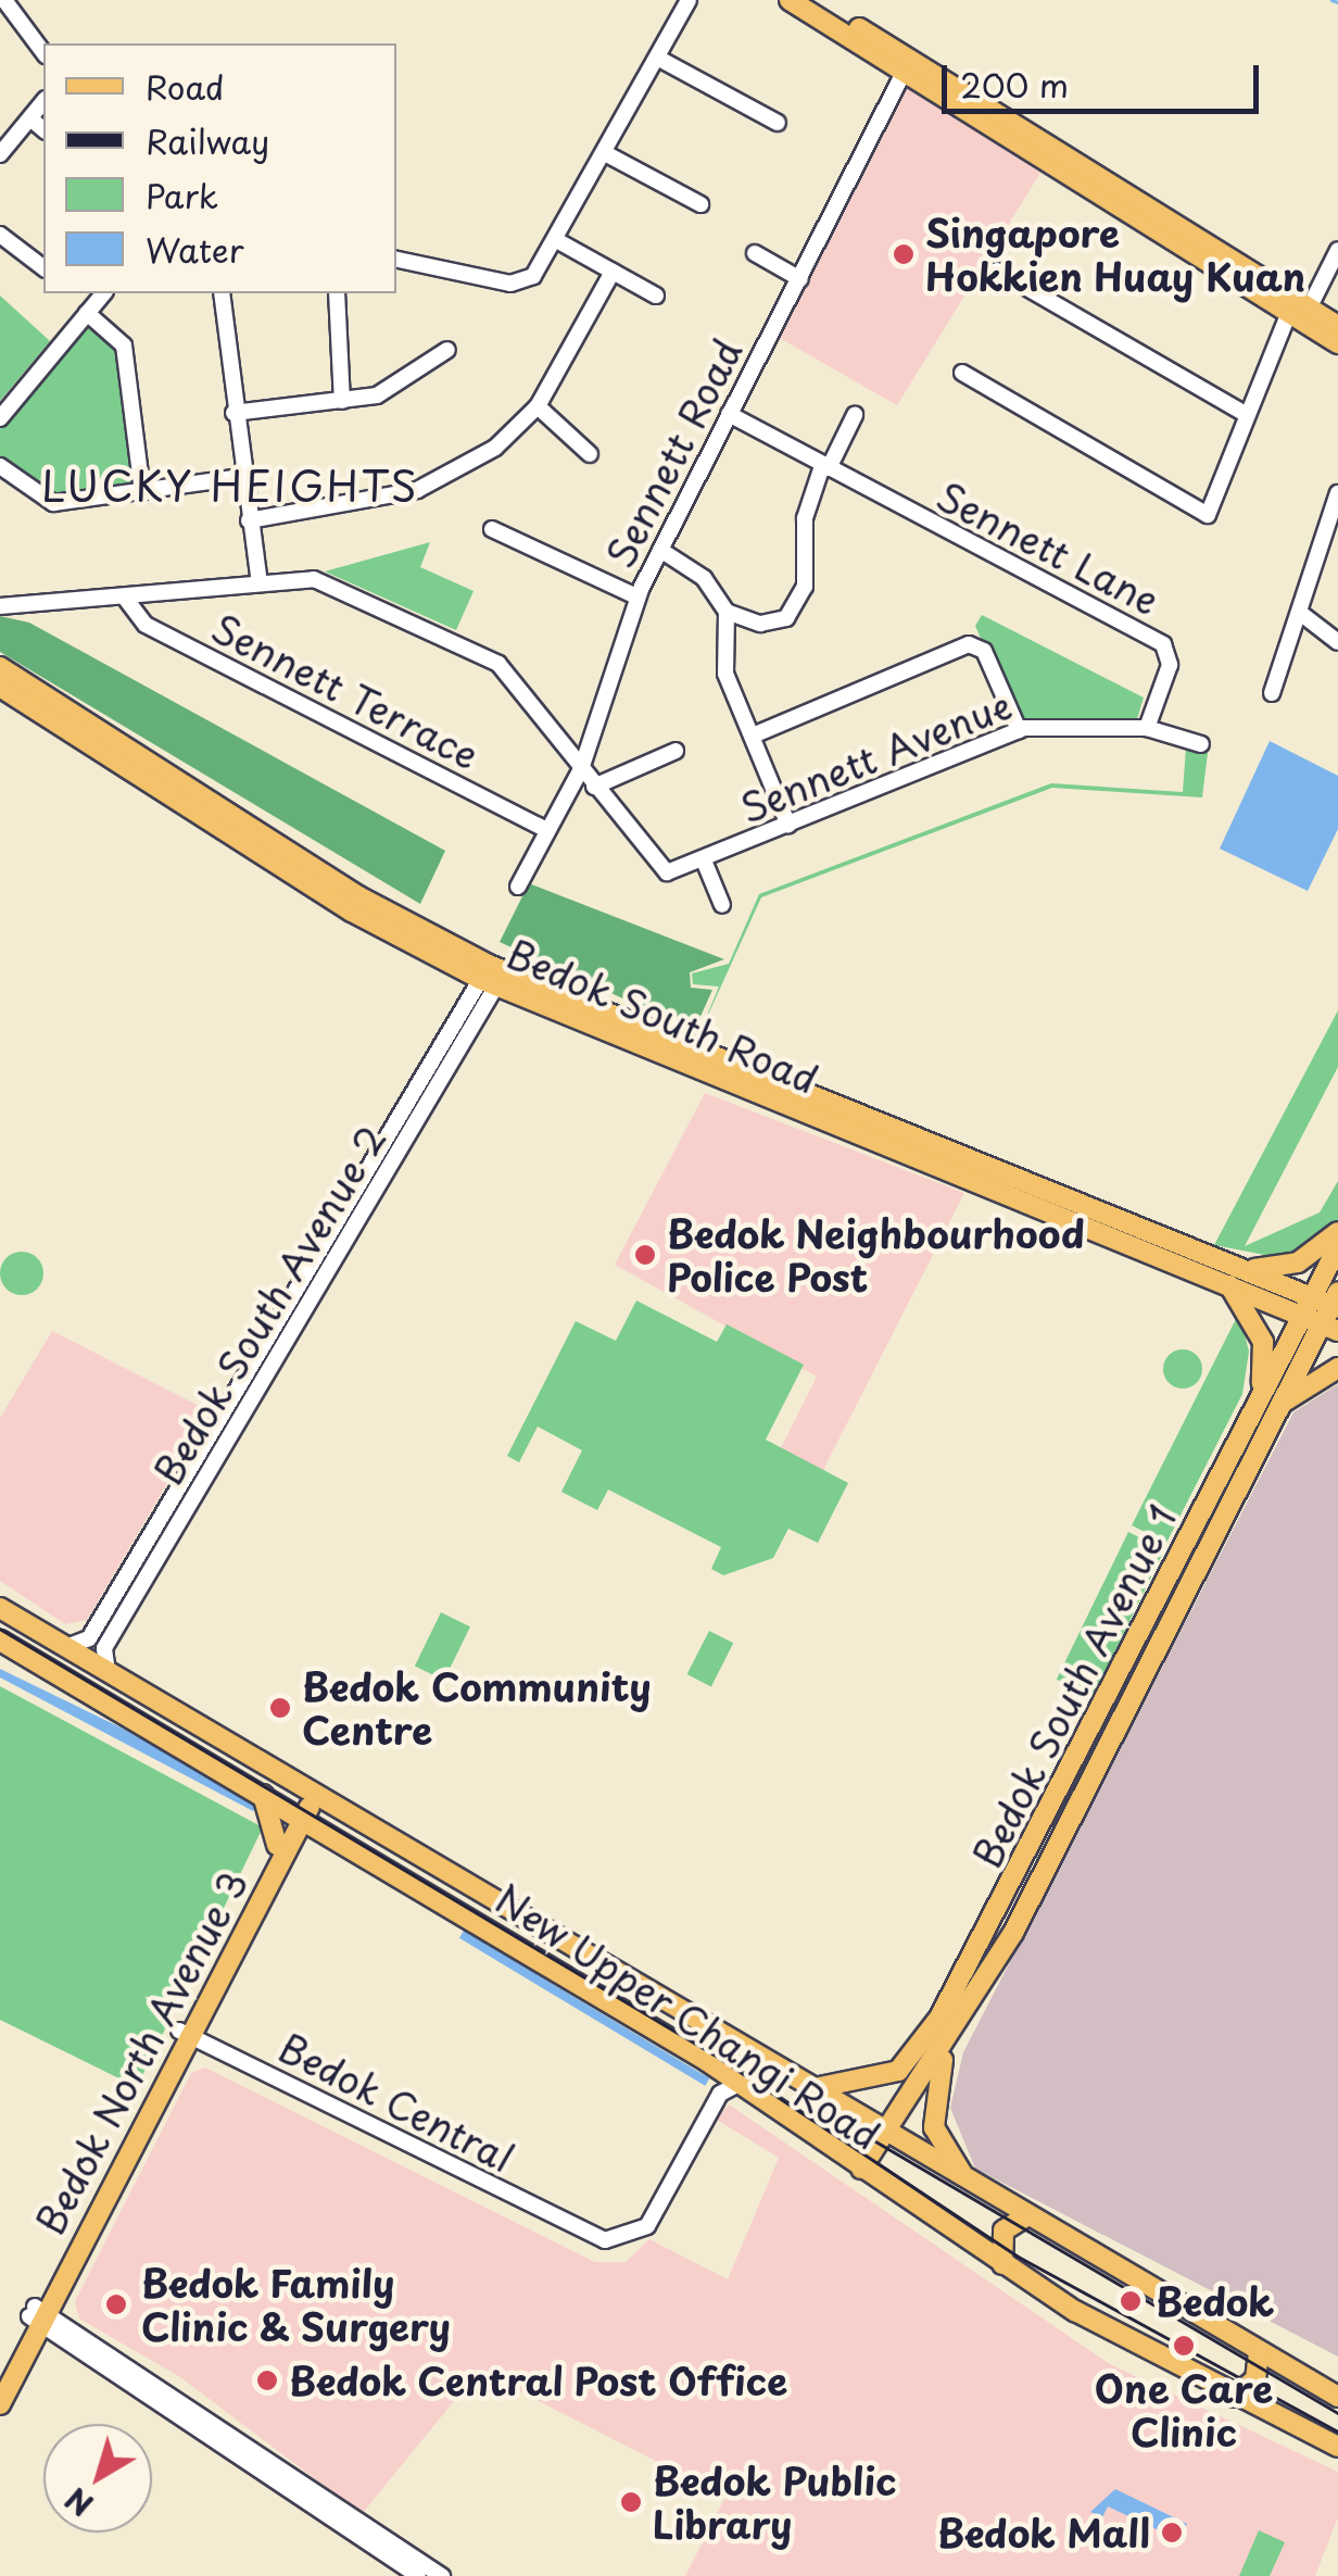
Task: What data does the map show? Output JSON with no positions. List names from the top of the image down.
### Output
{
  "streets": {
    "main road": [
      "Bedok South Road",
      "Bedok South Avenue 1",
      "New Upper Changi Road",
      "Bedok North Avenue 3"
    ],
    "street": [
      "Sennett Road",
      "Sennett Lane",
      "Sennett Terrace",
      "Sennett Avenue",
      "Bedok South Avenue 2",
      "Bedok Central"
    ]
  },
  "crossings": [
    ["Sennett Road", "Sennett Lane"],
    ["Sennett Road", "Sennett Terrace"],
    ["Sennett Road", "Sennett Avenue"],
    ["Sennett Lane", "Sennett Avenue"],
    ["Sennett Terrace", "Sennett Avenue"],
    ["Bedok South Road", "Bedok South Avenue 2"],
    ["Bedok South Road", "Bedok South Avenue 1"],
    ["Bedok South Avenue 2", "New Upper Changi Road"],
    ["Bedok South Avenue 1", "New Upper Changi Road"],
    ["New Upper Changi Road", "Bedok North Avenue 3"],
    ["New Upper Changi Road", "Bedok Central"],
    ["Bedok North Avenue 3", "Bedok Central"]
  ],
  "districts": ["LUCKY HEIGHTS"],
  "places": [
    "Singapore Hokkien Huay Kuan",
    "Bedok Neighbourhood Police Post",
    "Bedok Community Centre",
    "Bedok",
    "Bedok Family Clinic & Surgery",
    "One Care Clinic",
    "Bedok Central Post Office",
    "Bedok Public Library",
    "Bedok Mall"
  ],
  "legend": [
    "Road",
    "Railway",
    "Park",
    "Water"
  ],
  "scale_bar": "200 m",
  "north": "bottom left"
}
